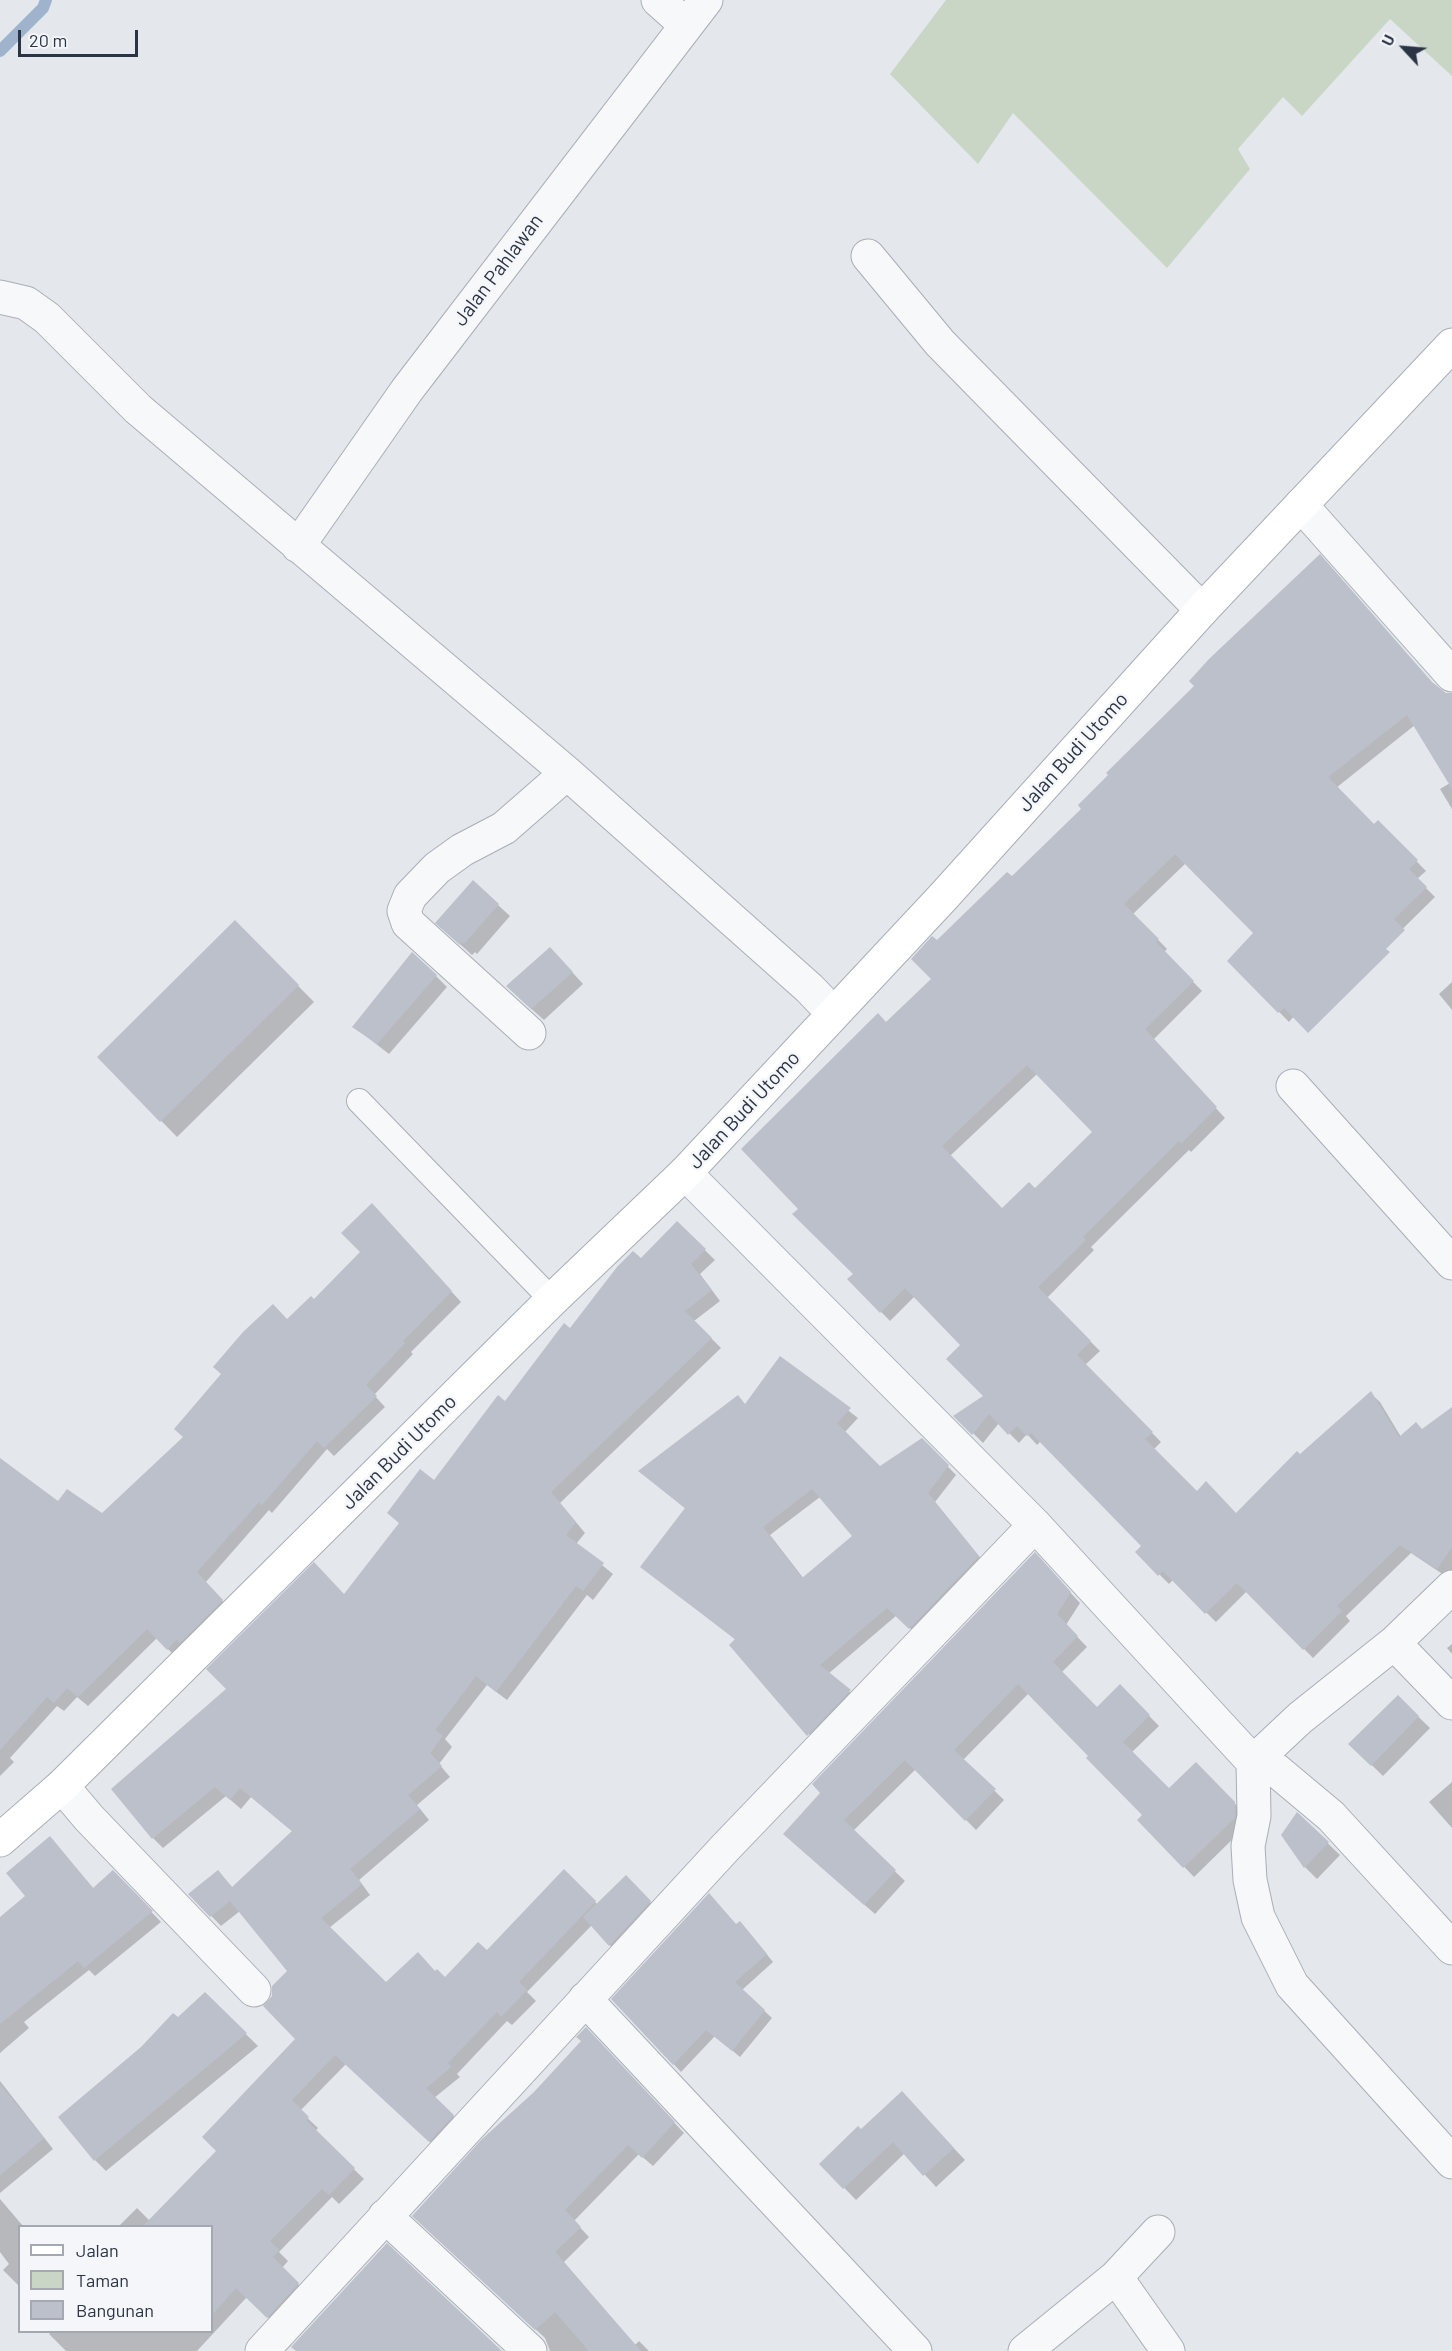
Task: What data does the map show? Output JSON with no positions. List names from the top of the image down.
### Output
{
  "streets": {
    "street": ["Jalan Pahlawan", "Jalan Budi Utomo"]
  },
  "legend": ["Jalan", "Taman", "Bangunan"],
  "scale_bar": "20 m",
  "north": "top left"
}
